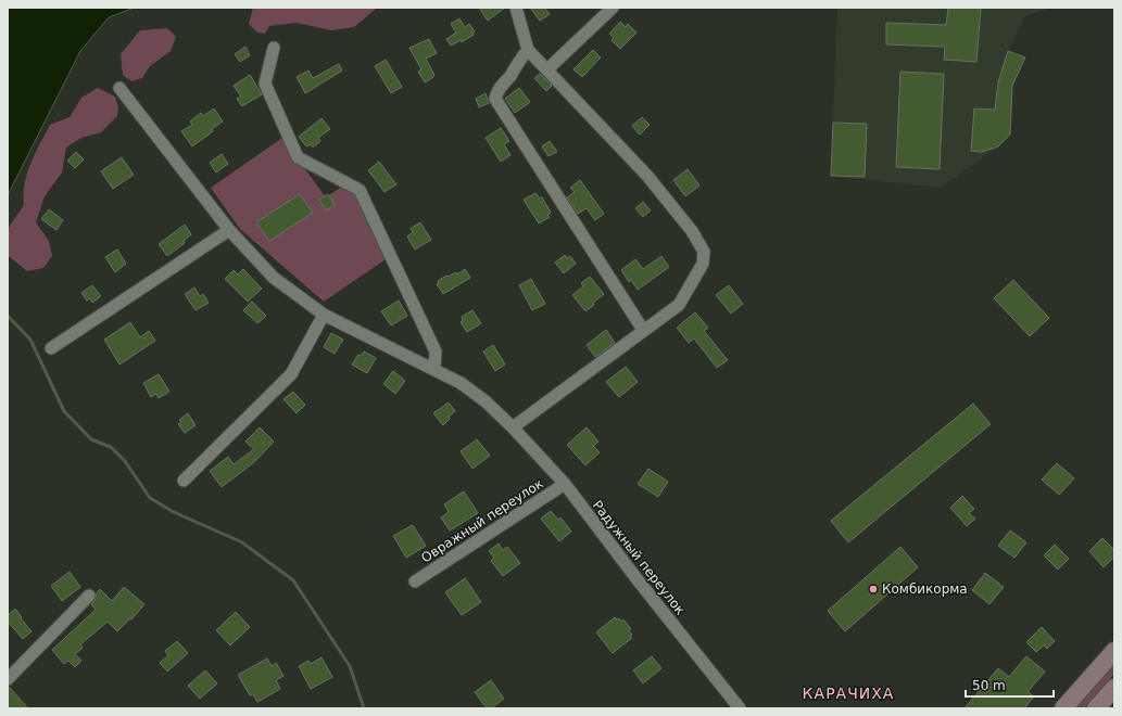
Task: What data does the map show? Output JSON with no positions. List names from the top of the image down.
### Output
{
  "streets": {
    "street": ["Овражный переулок", "Радужный переулок"]
  },
  "crossings": [
    ["Овражный переулок", "Радужный переулок"]
  ],
  "districts": ["КАРАЧИХА"],
  "places": ["Комбикорма"],
  "scale_bar": "50 m"
}
